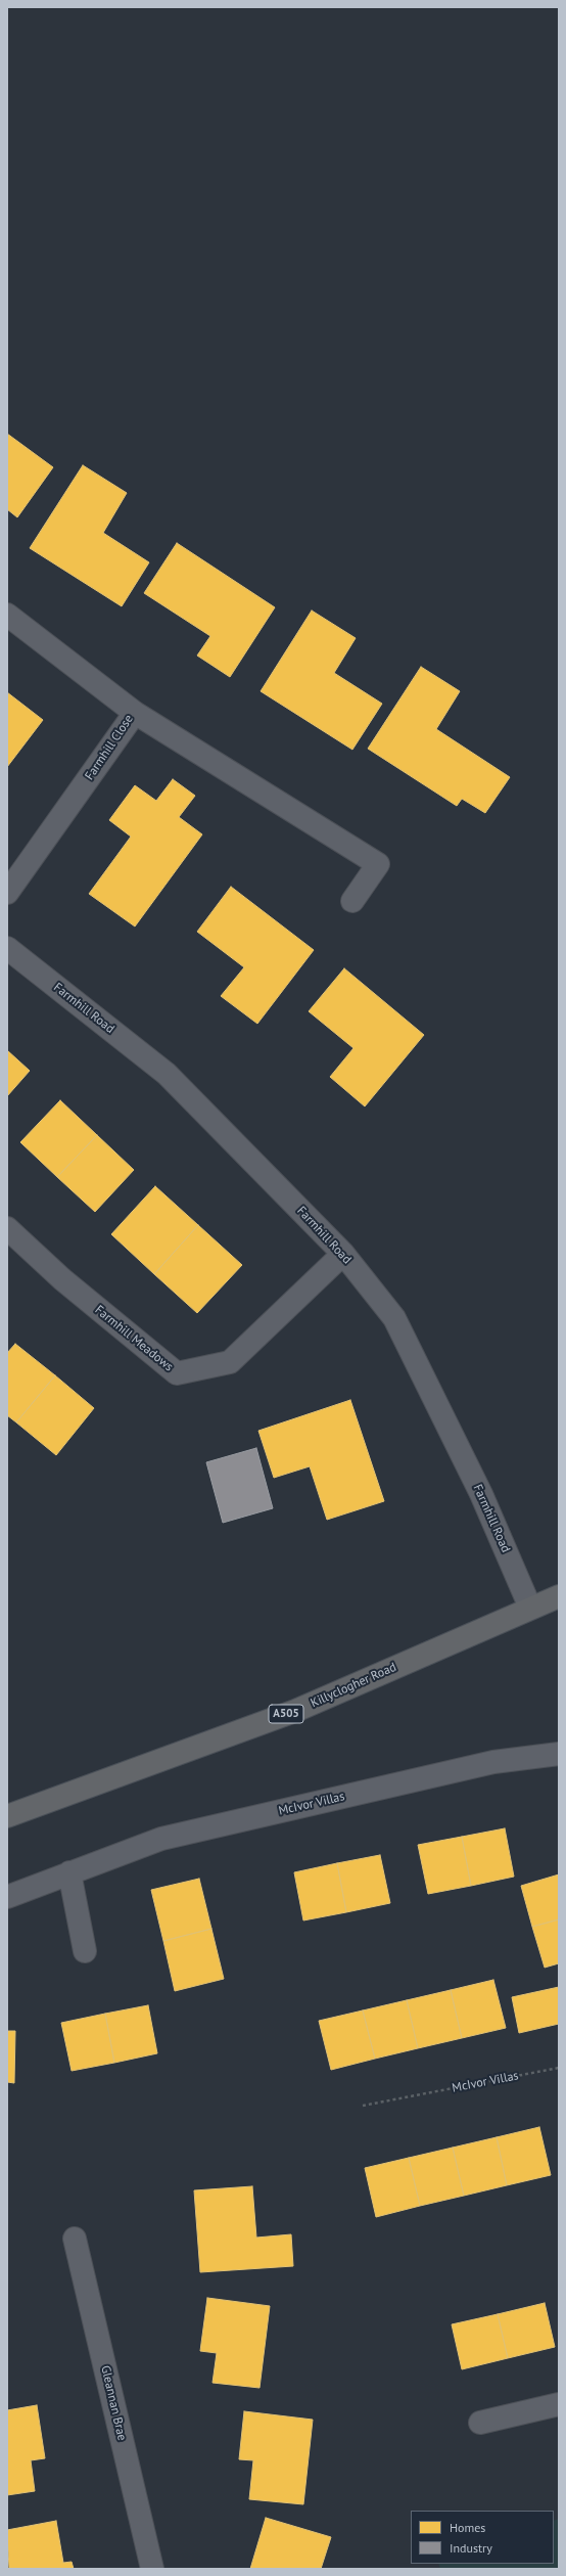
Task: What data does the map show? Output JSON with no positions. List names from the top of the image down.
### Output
{
  "streets": {
    "highway": ["Killyclogher Road", "A505"],
    "street": [
      "Farmhill Close",
      "Farmhill Road",
      "Farmhill Meadows",
      "McIvor Villas",
      "Gleannan Brae"
    ]
  },
  "crossings": [
    ["Farmhill Road", "Farmhill Meadows"],
    ["Farmhill Road", "Killyclogher Road"]
  ],
  "legend": ["Homes", "Industry"]
}
